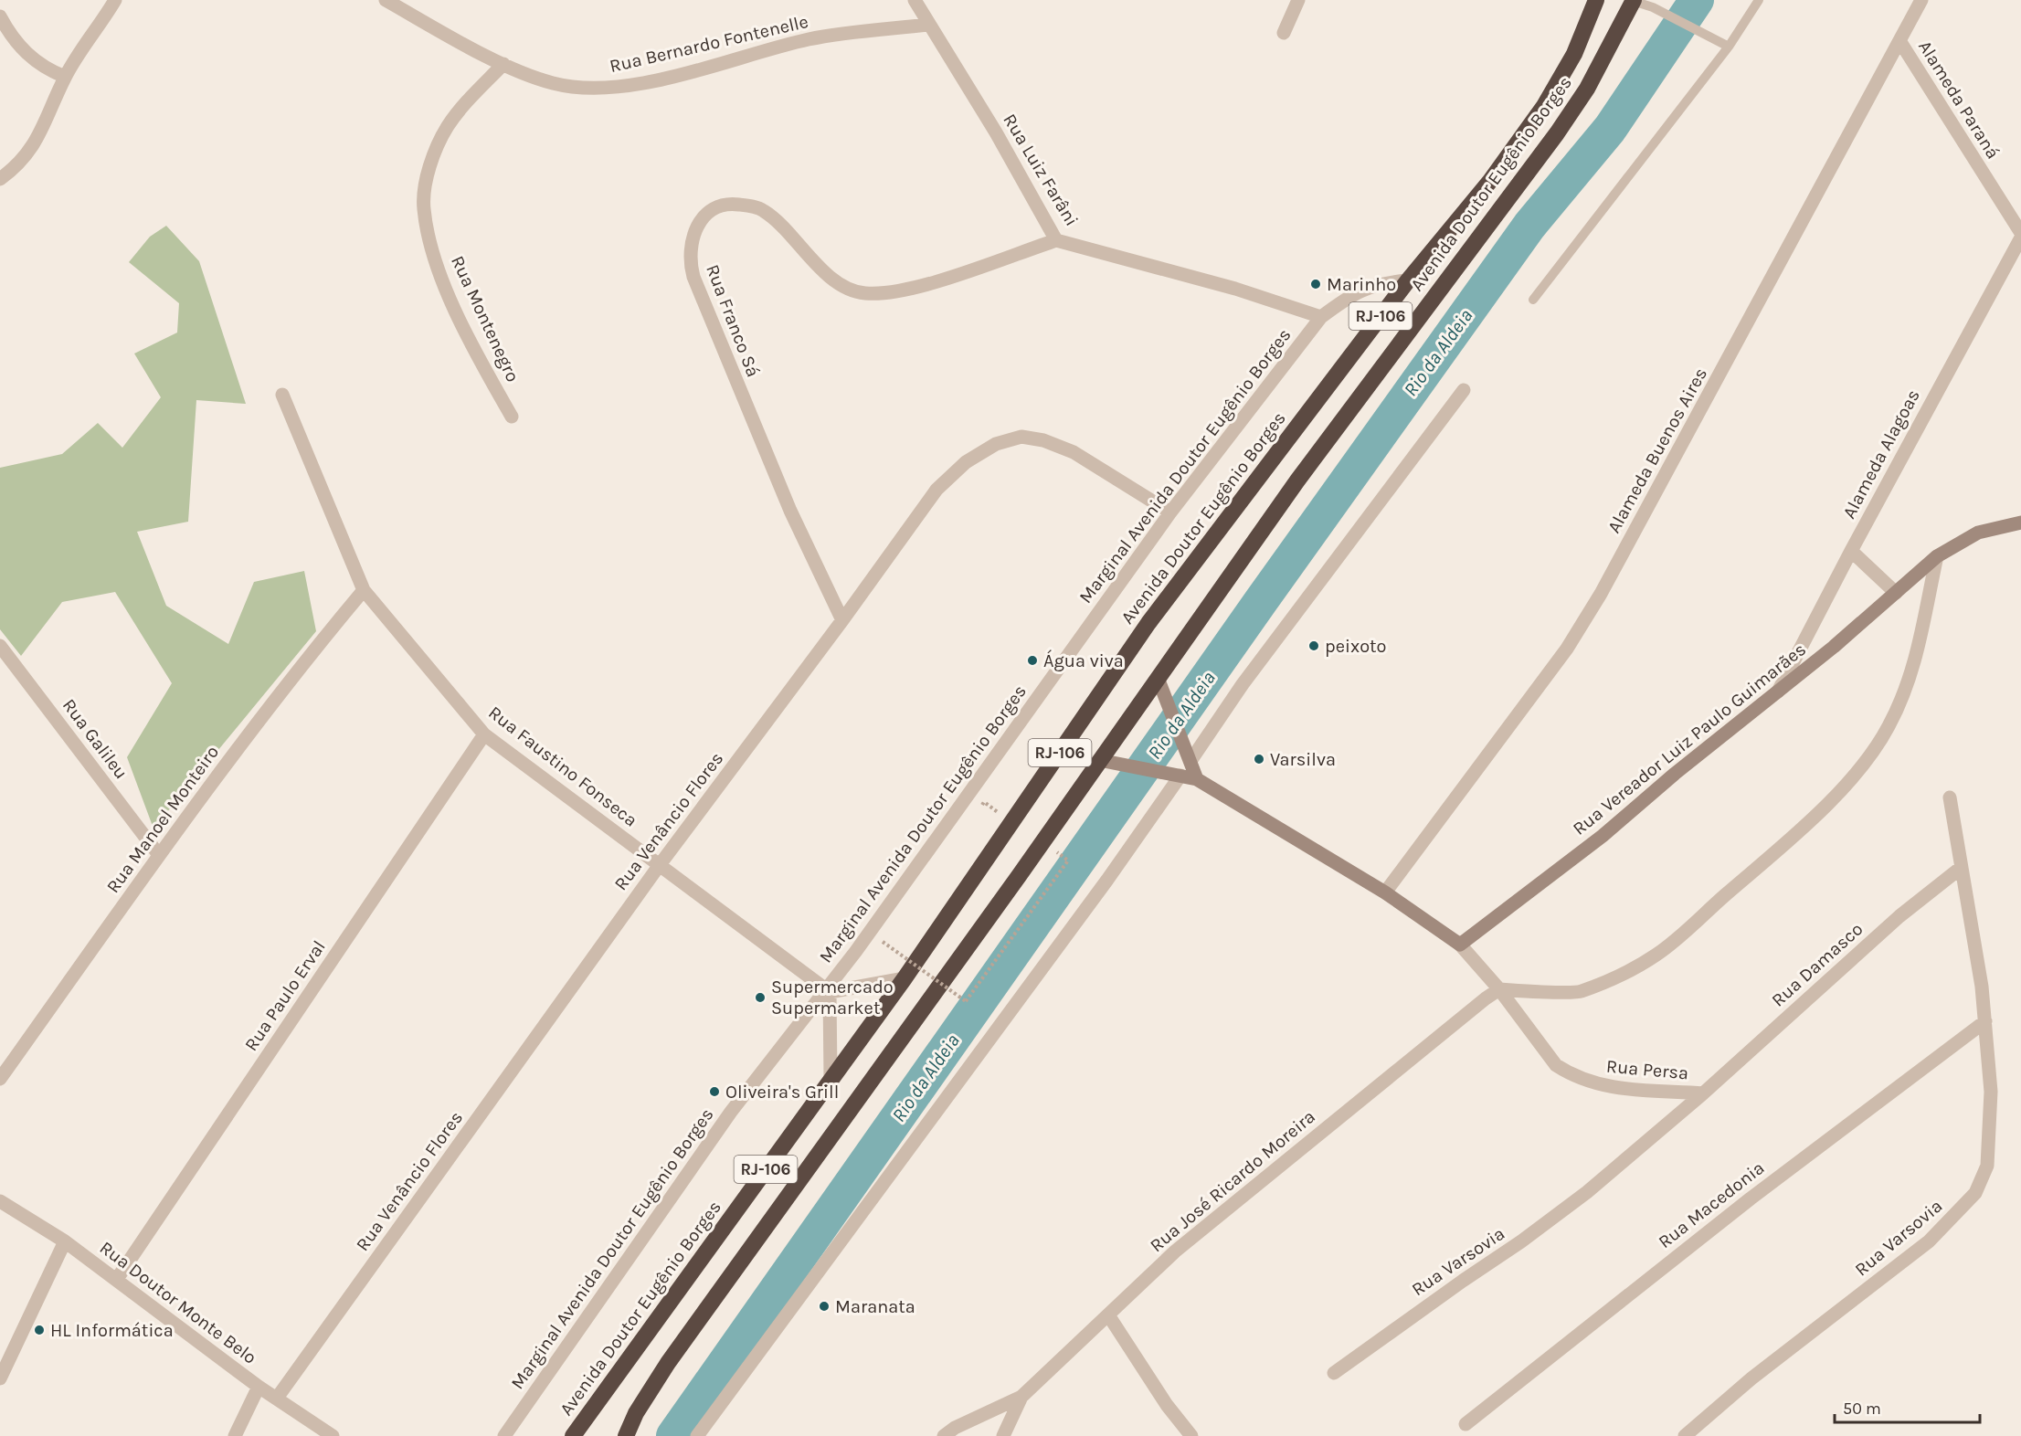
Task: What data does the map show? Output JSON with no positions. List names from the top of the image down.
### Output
{
  "streets": {
    "highway": ["Avenida Doutor Eugênio Borges", "RJ-106"],
    "street": [
      "Rua Bernardo Fontenelle",
      "Alameda Paraná",
      "Rua Luiz Farâni",
      "Rua Montenegro",
      "Rua Franco Sá",
      "Alameda Buenos Aires",
      "Alameda Alagoas",
      "Marginal Avenida Doutor Eugênio Borges",
      "Rua Galileu",
      "Rua Vereador Luiz Paulo Guimarães",
      "Rua Faustino Fonseca",
      "Rua Manoel Monteiro",
      "Rua Venâncio Flores",
      "Rua Damasco",
      "Rua Paulo Erval",
      "Rua Persa",
      "Rua José Ricardo Moreira",
      "Rua Macedonia",
      "Rua Varsovia",
      "Rua Doutor Monte Belo"
    ]
  },
  "crossings": [
    ["Rua Bernardo Fontenelle", "Rua Luiz Farâni"],
    ["Rua Bernardo Fontenelle", "Rua Montenegro"],
    ["Alameda Paraná", "Alameda Buenos Aires"],
    ["Rua Luiz Farâni", "Rua Franco Sá"],
    ["Rua Luiz Farâni", "Marginal Avenida Doutor Eugênio Borges"],
    ["Avenida Doutor Eugênio Borges", "Marginal Avenida Doutor Eugênio Borges"],
    ["Rua Franco Sá", "Rua Venâncio Flores"],
    ["Alameda Alagoas", "Rua Vereador Luiz Paulo Guimarães"],
    ["Marginal Avenida Doutor Eugênio Borges", "Rua Faustino Fonseca"],
    ["Marginal Avenida Doutor Eugênio Borges", "Rua Venâncio Flores"],
    ["Rua Galileu", "Rua Manoel Monteiro"],
    ["Rua Faustino Fonseca", "Rua Manoel Monteiro"],
    ["Rua Faustino Fonseca", "Rua Venâncio Flores"],
    ["Rua Faustino Fonseca", "Rua Paulo Erval"],
    ["Rua Venâncio Flores", "Rua Doutor Monte Belo"],
    ["Rua Damasco", "Rua Persa"],
    ["Rua Damasco", "Rua Varsovia"],
    ["Rua Paulo Erval", "Rua Doutor Monte Belo"],
    ["Rua Persa", "Rua José Ricardo Moreira"],
    ["Rua Persa", "Rua Varsovia"],
    ["Rua Macedonia", "Rua Varsovia"]
  ],
  "water": ["Rio da Aldeia"],
  "places": [
    "Marinho",
    "peixoto",
    "Água viva",
    "Varsilva",
    "Supermercado Supermarket",
    "Oliveira's Grill",
    "Maranata",
    "HL Informática"
  ],
  "scale_bar": "50 m"
}
